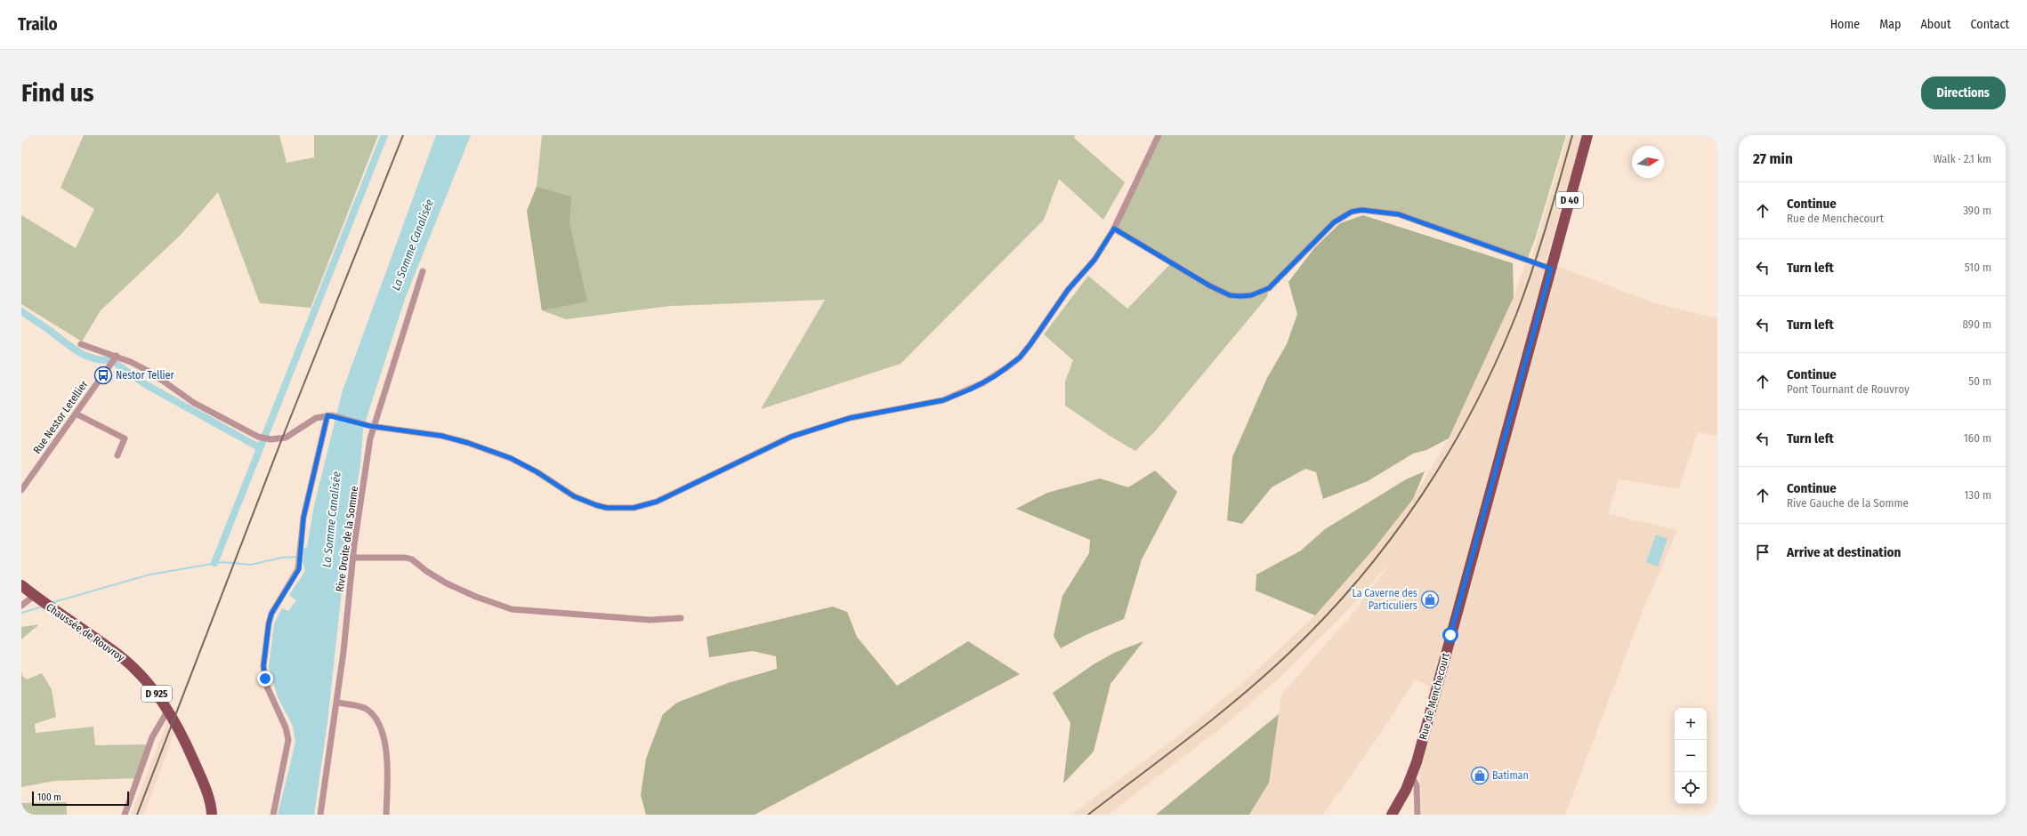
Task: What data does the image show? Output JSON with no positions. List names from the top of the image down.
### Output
{
  "streets": {
    "main road": [
      "D 40",
      "Chaussée de Rouvroy",
      "D 925",
      "Rue de Menchecourt"
    ],
    "street": ["Rue Nestor Letellier", "Rive Droite de la Somme"]
  },
  "crossings": [
    ["D 40", "Rue de Menchecourt"]
  ],
  "water": ["La Somme Canalisée"],
  "places": {
    "bus stop": ["Nestor Tellier"],
    "shop": ["La Caverne des Particuliers", "Batiman"]
  },
  "scale_bar": "100 m",
  "north": "right",
  "page": {
    "header": "Trailo",
    "nav": [
      "Home",
      "Map",
      "About",
      "Contact"
    ],
    "buttons": "Directions",
    "title": "Find us",
    "heading": ["27 min", "Walk · 2.1 km"],
    "list": [
      ["Continue", "Rue de Menchecourt", "390 m"],
      ["Turn left", "510 m"],
      ["Turn left", "890 m"],
      ["Continue", "Pont Tournant de Rouvroy", "50 m"],
      ["Turn left", "160 m"],
      ["Continue", "Rive Gauche de la Somme", "130 m"],
      "Arrive at destination"
    ],
    "map_buttons": ["+", "−"],
    "scale": "100 m"
  }
}
